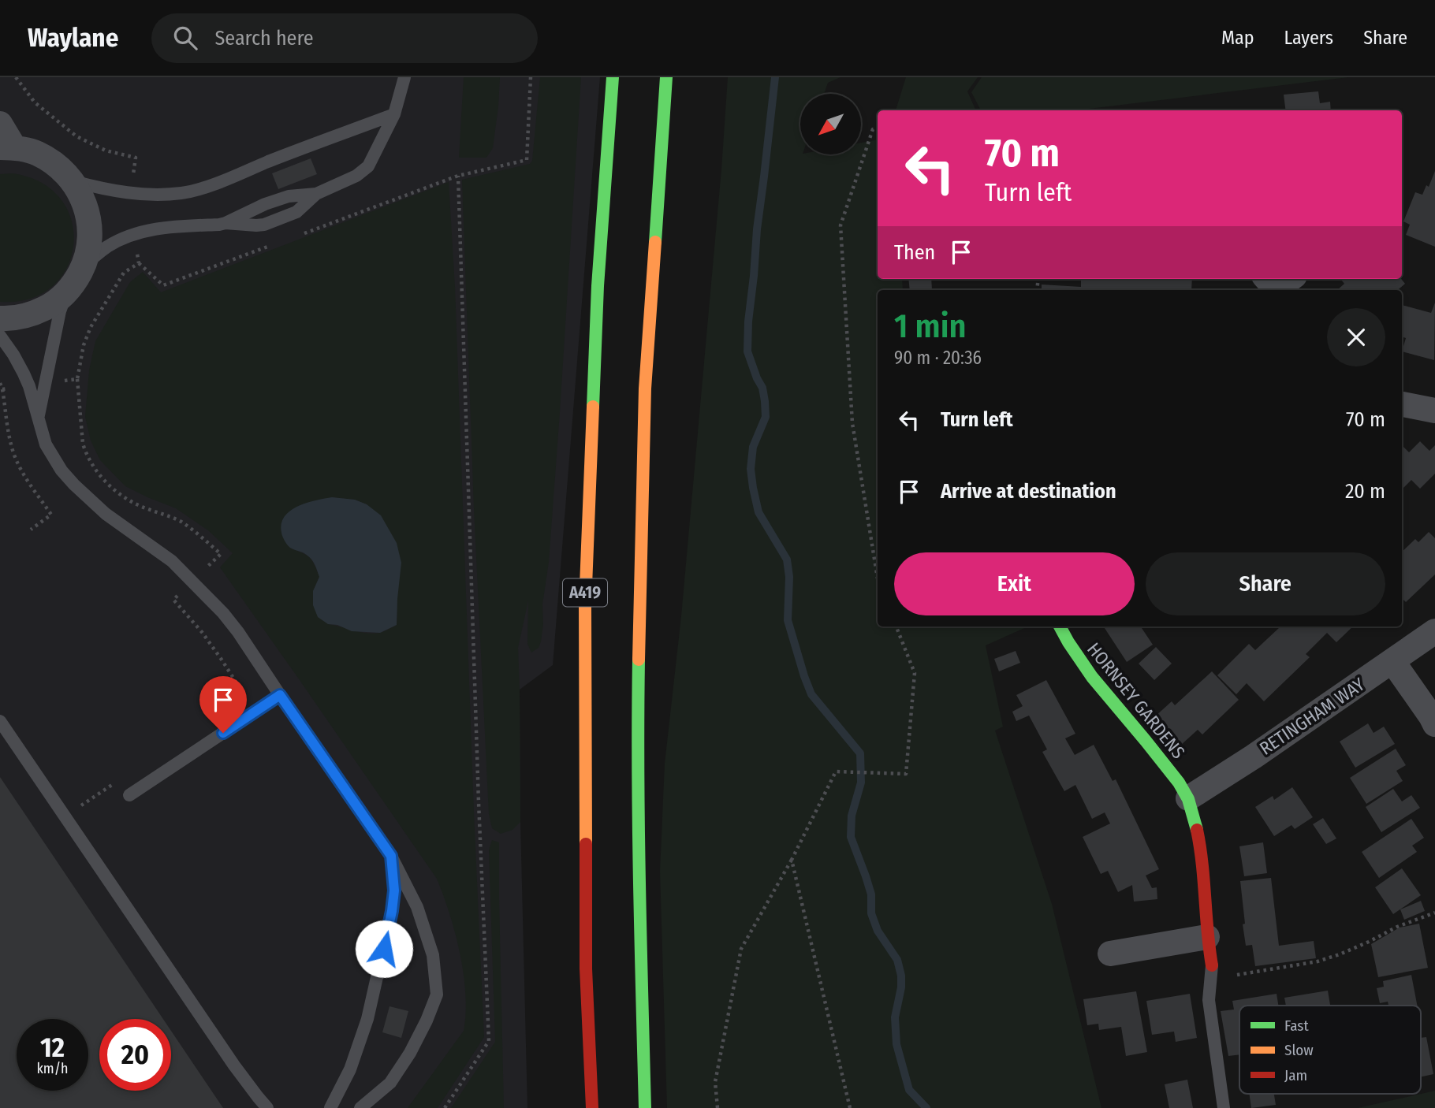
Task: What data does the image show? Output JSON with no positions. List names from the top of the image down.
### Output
{
  "streets": {
    "main road": ["A419", "HORNSEY GARDENS"],
    "street": ["RETINGHAM WAY"]
  },
  "crossings": [
    ["HORNSEY GARDENS", "RETINGHAM WAY"]
  ],
  "legend": ["Fast", "Slow", "Jam"],
  "north": "bottom left",
  "page": {
    "header": "Waylane",
    "search": "Search here",
    "nav": ["Map", "Layers", "Share"],
    "turn": ["70 m", "Turn left"],
    "then": "Then",
    "heading": ["1 min", "90 m · 20:36"],
    "list": [
      {
        "name": "Turn left",
        "value": "70 m"
      },
      {
        "name": "Arrive at destination",
        "value": "20 m"
      }
    ],
    "buttons": ["Exit", "Share"],
    "speed": "12 km/h",
    "limit": "20"
  }
}
